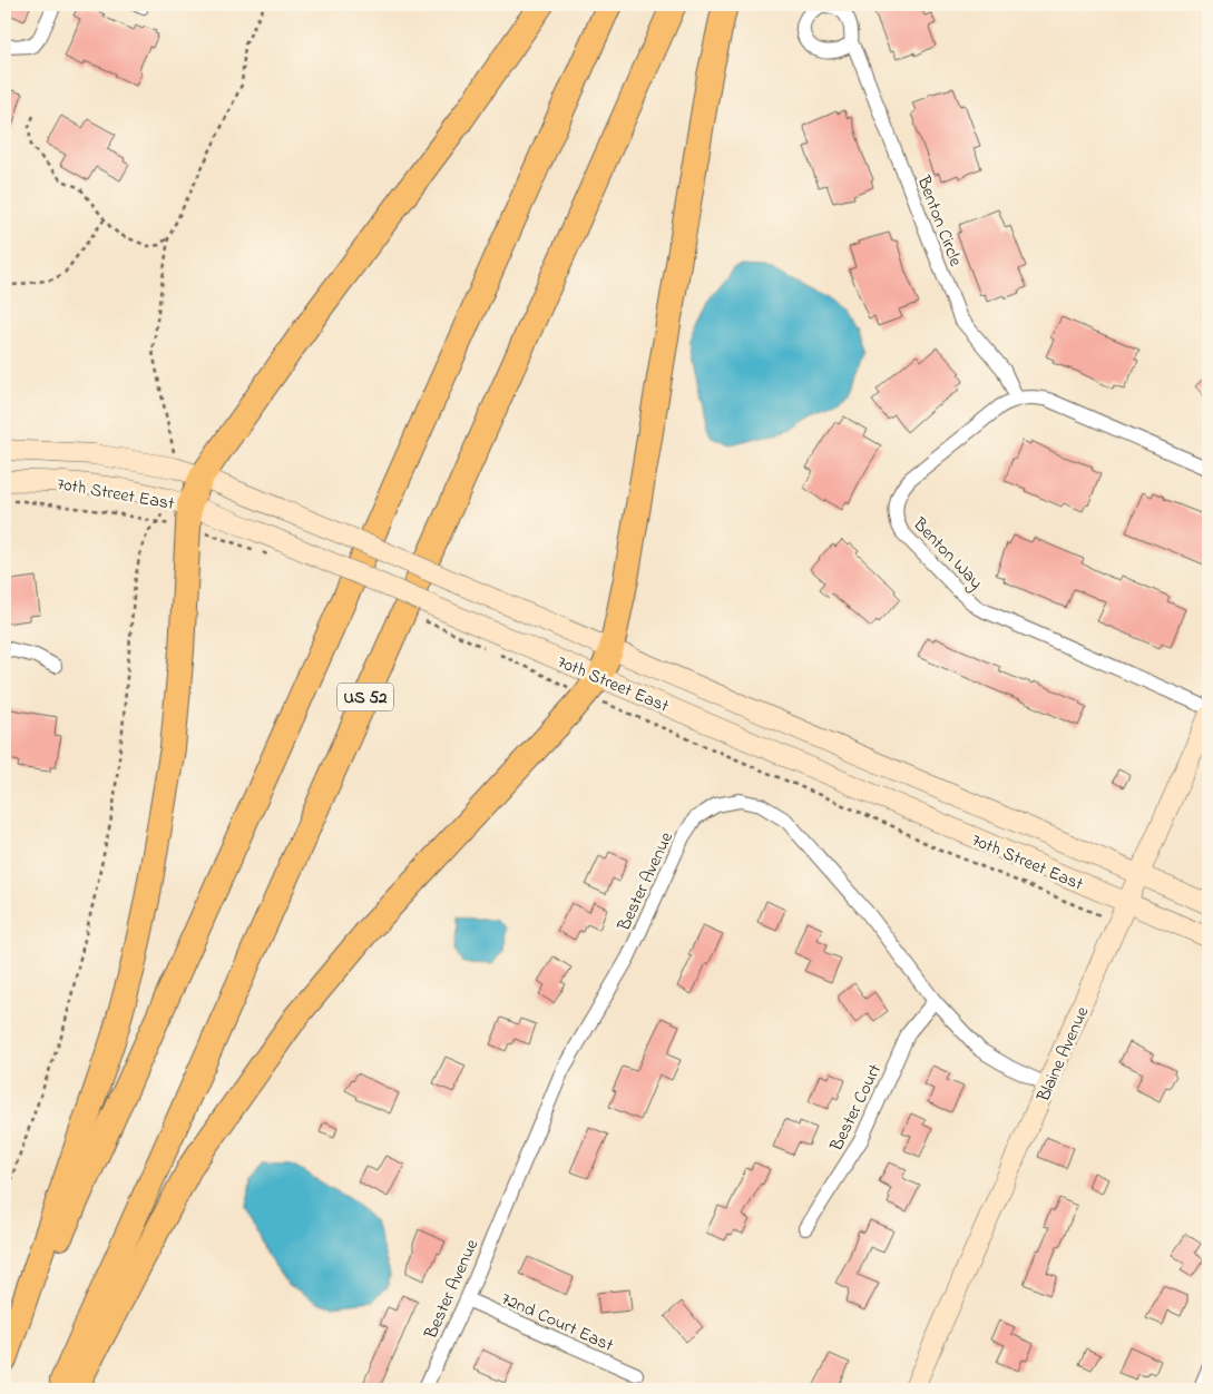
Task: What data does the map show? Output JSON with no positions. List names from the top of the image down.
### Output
{
  "streets": {
    "highway": ["US 52"],
    "main road": ["70th Street East", "Blaine Avenue"],
    "street": [
      "Benton Circle",
      "Benton Way",
      "Bester Avenue",
      "Bester Court",
      "72nd Court East"
    ]
  },
  "crossings": [
    ["Benton Circle", "Benton Way"],
    ["70th Street East", "Blaine Avenue"],
    ["Bester Avenue", "Blaine Avenue"],
    ["Bester Avenue", "Bester Court"],
    ["Bester Avenue", "72nd Court East"]
  ]
}
